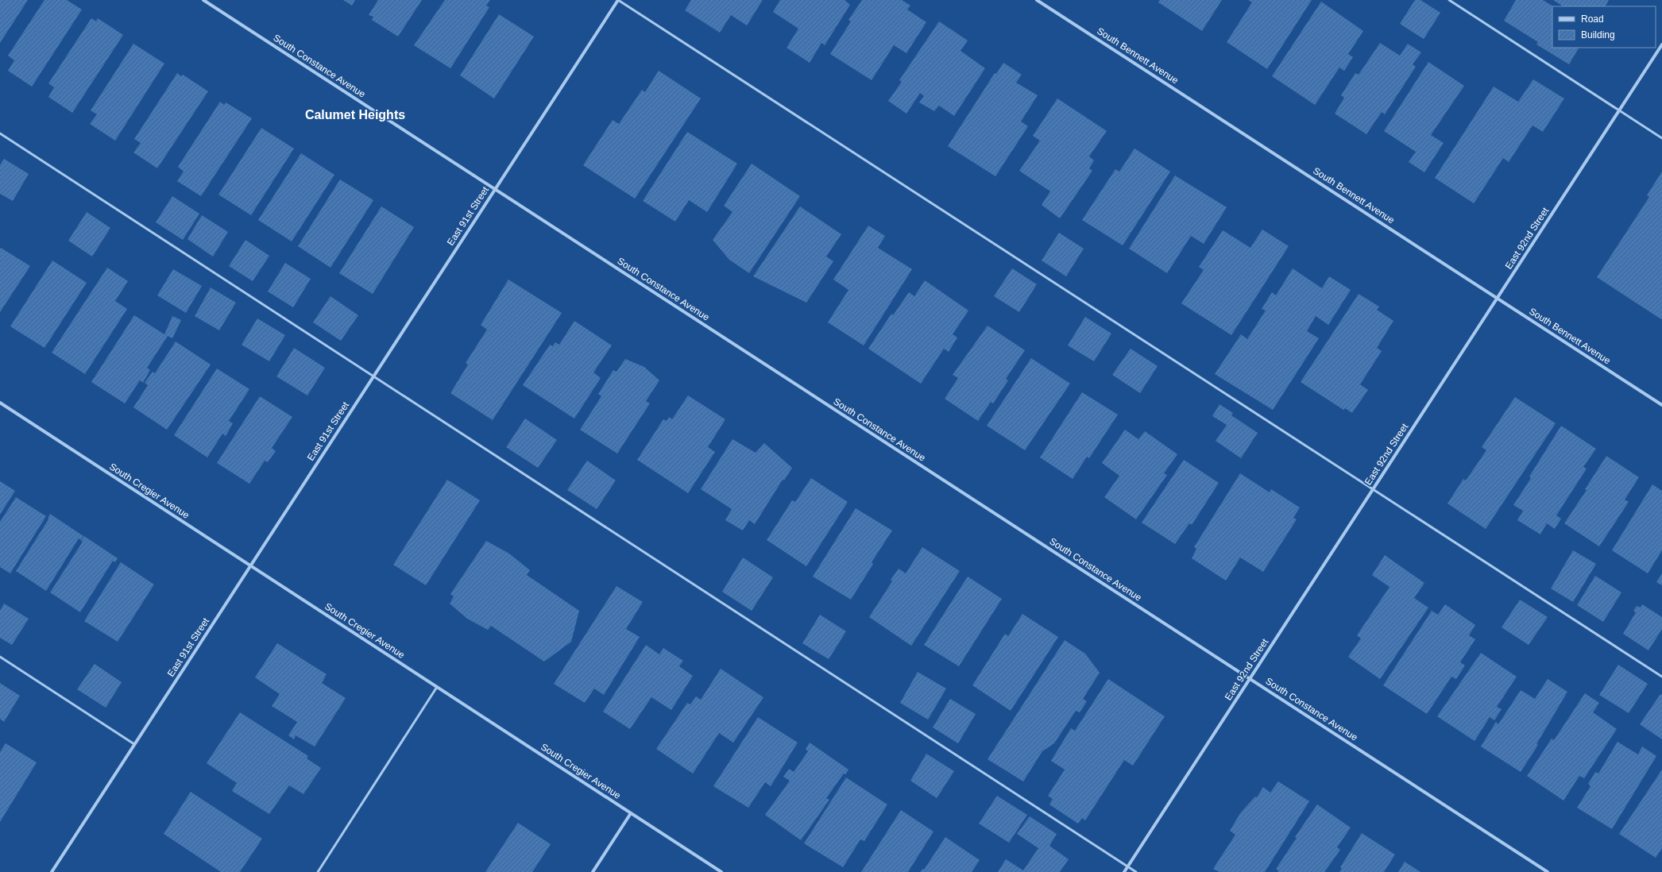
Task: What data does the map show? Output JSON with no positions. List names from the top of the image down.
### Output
{
  "streets": {
    "street": [
      "South Bennett Avenue",
      "South Constance Avenue",
      "East 91st Street",
      "East 92nd Street",
      "South Cregier Avenue"
    ]
  },
  "crossings": [
    ["South Bennett Avenue", "East 92nd Street"],
    ["South Constance Avenue", "East 91st Street"],
    ["South Constance Avenue", "East 92nd Street"],
    ["East 91st Street", "South Cregier Avenue"]
  ],
  "districts": ["Calumet Heights"],
  "legend": ["Road", "Building"]
}
